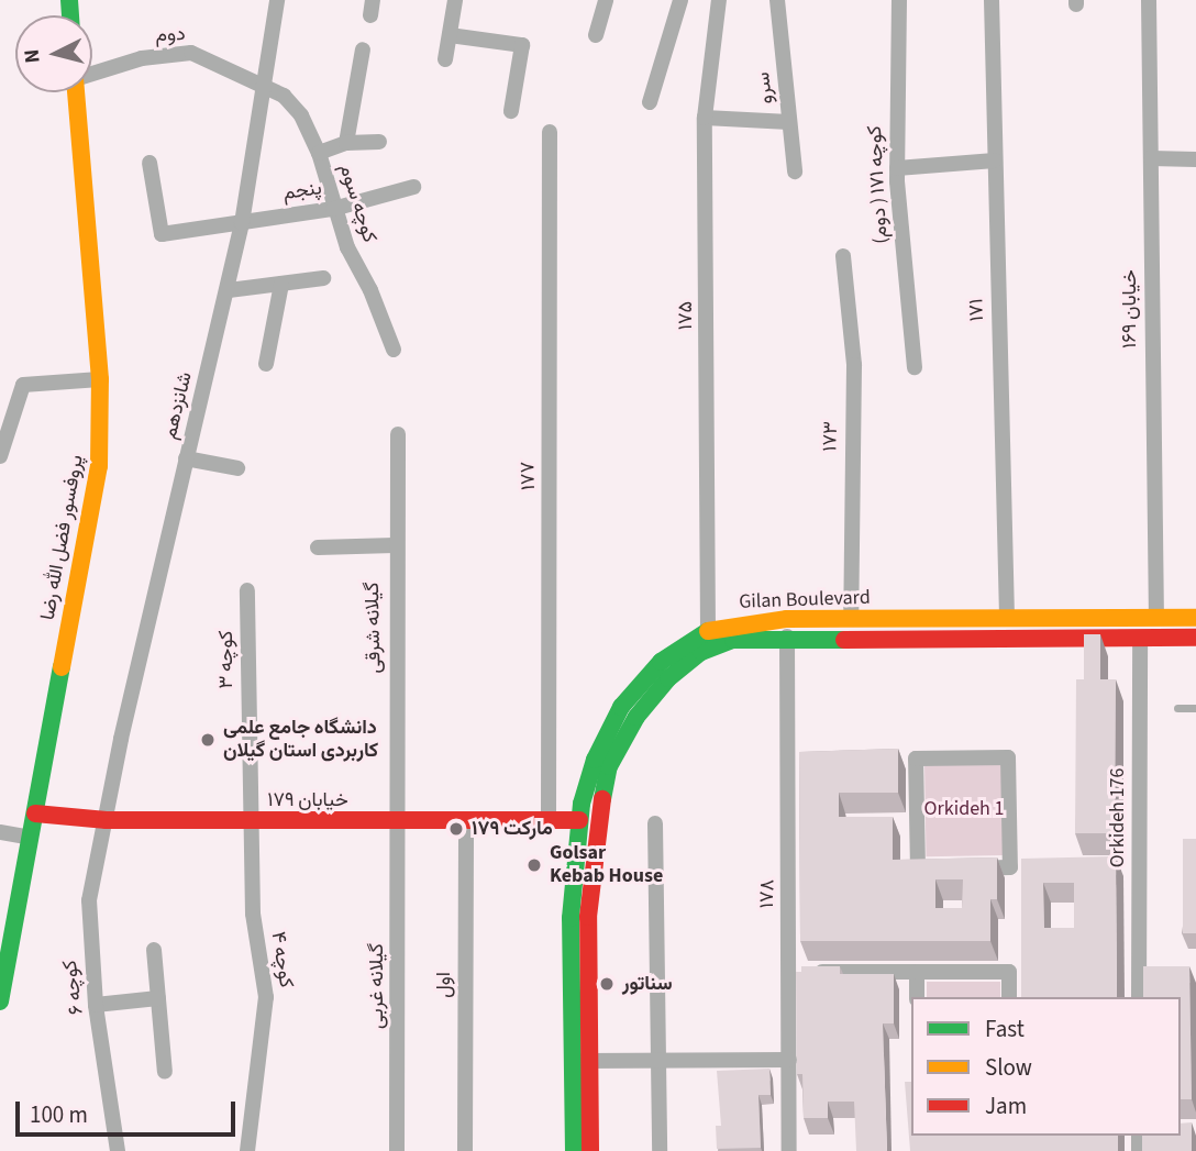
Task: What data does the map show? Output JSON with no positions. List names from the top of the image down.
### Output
{
  "streets": {
    "main road": ["پروفسور فضل الله رضا", "Gilan Boulevard", "خیابان ۱۷۹"],
    "street": [
      "دوم",
      "سرو",
      "کوچه ۱۷۱ ( دوم)",
      "پنجم",
      "کوچه سوم",
      "خیابان ۱۶۹",
      "۱۷۱",
      "۱۷۵",
      "شانزدهم",
      "۱۷۳",
      "۱۷۷",
      "گیلانه شرقی",
      "کوچه ۳",
      "Orkideh 176",
      "۱۷۸",
      "کوچه ۴",
      "اول",
      "گیلانه غربی",
      "کوچه ۶"
    ]
  },
  "crossings": [
    ["دوم", "کوچه سوم"],
    ["دوم", "شانزدهم"],
    ["پنجم", "کوچه سوم"],
    ["پنجم", "شانزدهم"],
    ["کوچه سوم", "شانزدهم"],
    ["خیابان ۱۶۹", "Gilan Boulevard"],
    ["۱۷۱", "Gilan Boulevard"],
    ["۱۷۵", "Gilan Boulevard"],
    ["شانزدهم", "خیابان ۱۷۹"],
    ["شانزدهم", "کوچه ۶"],
    ["۱۷۳", "Gilan Boulevard"],
    ["۱۷۷", "خیابان ۱۷۹"],
    ["پروفسور فضل الله رضا", "خیابان ۱۷۹"],
    ["Gilan Boulevard", "خیابان ۱۷۹"],
    ["Gilan Boulevard", "Orkideh 176"],
    ["Gilan Boulevard", "۱۷۸"],
    ["گیلانه شرقی", "خیابان ۱۷۹"],
    ["گیلانه شرقی", "گیلانه غربی"],
    ["کوچه ۳", "خیابان ۱۷۹"],
    ["کوچه ۳", "کوچه ۴"],
    ["خیابان ۱۷۹", "کوچه ۴"],
    ["خیابان ۱۷۹", "اول"],
    ["خیابان ۱۷۹", "گیلانه غربی"],
    ["خیابان ۱۷۹", "کوچه ۶"]
  ],
  "parks": ["Orkideh 1"],
  "places": [
    "دانشگاه جامع علمی کاربردی استان گیلان",
    "۱۷۹ مارکت",
    "Golsar Kebab House",
    "سناتور"
  ],
  "legend": ["Fast", "Slow", "Jam"],
  "scale_bar": "100 m",
  "north": "left"
}
